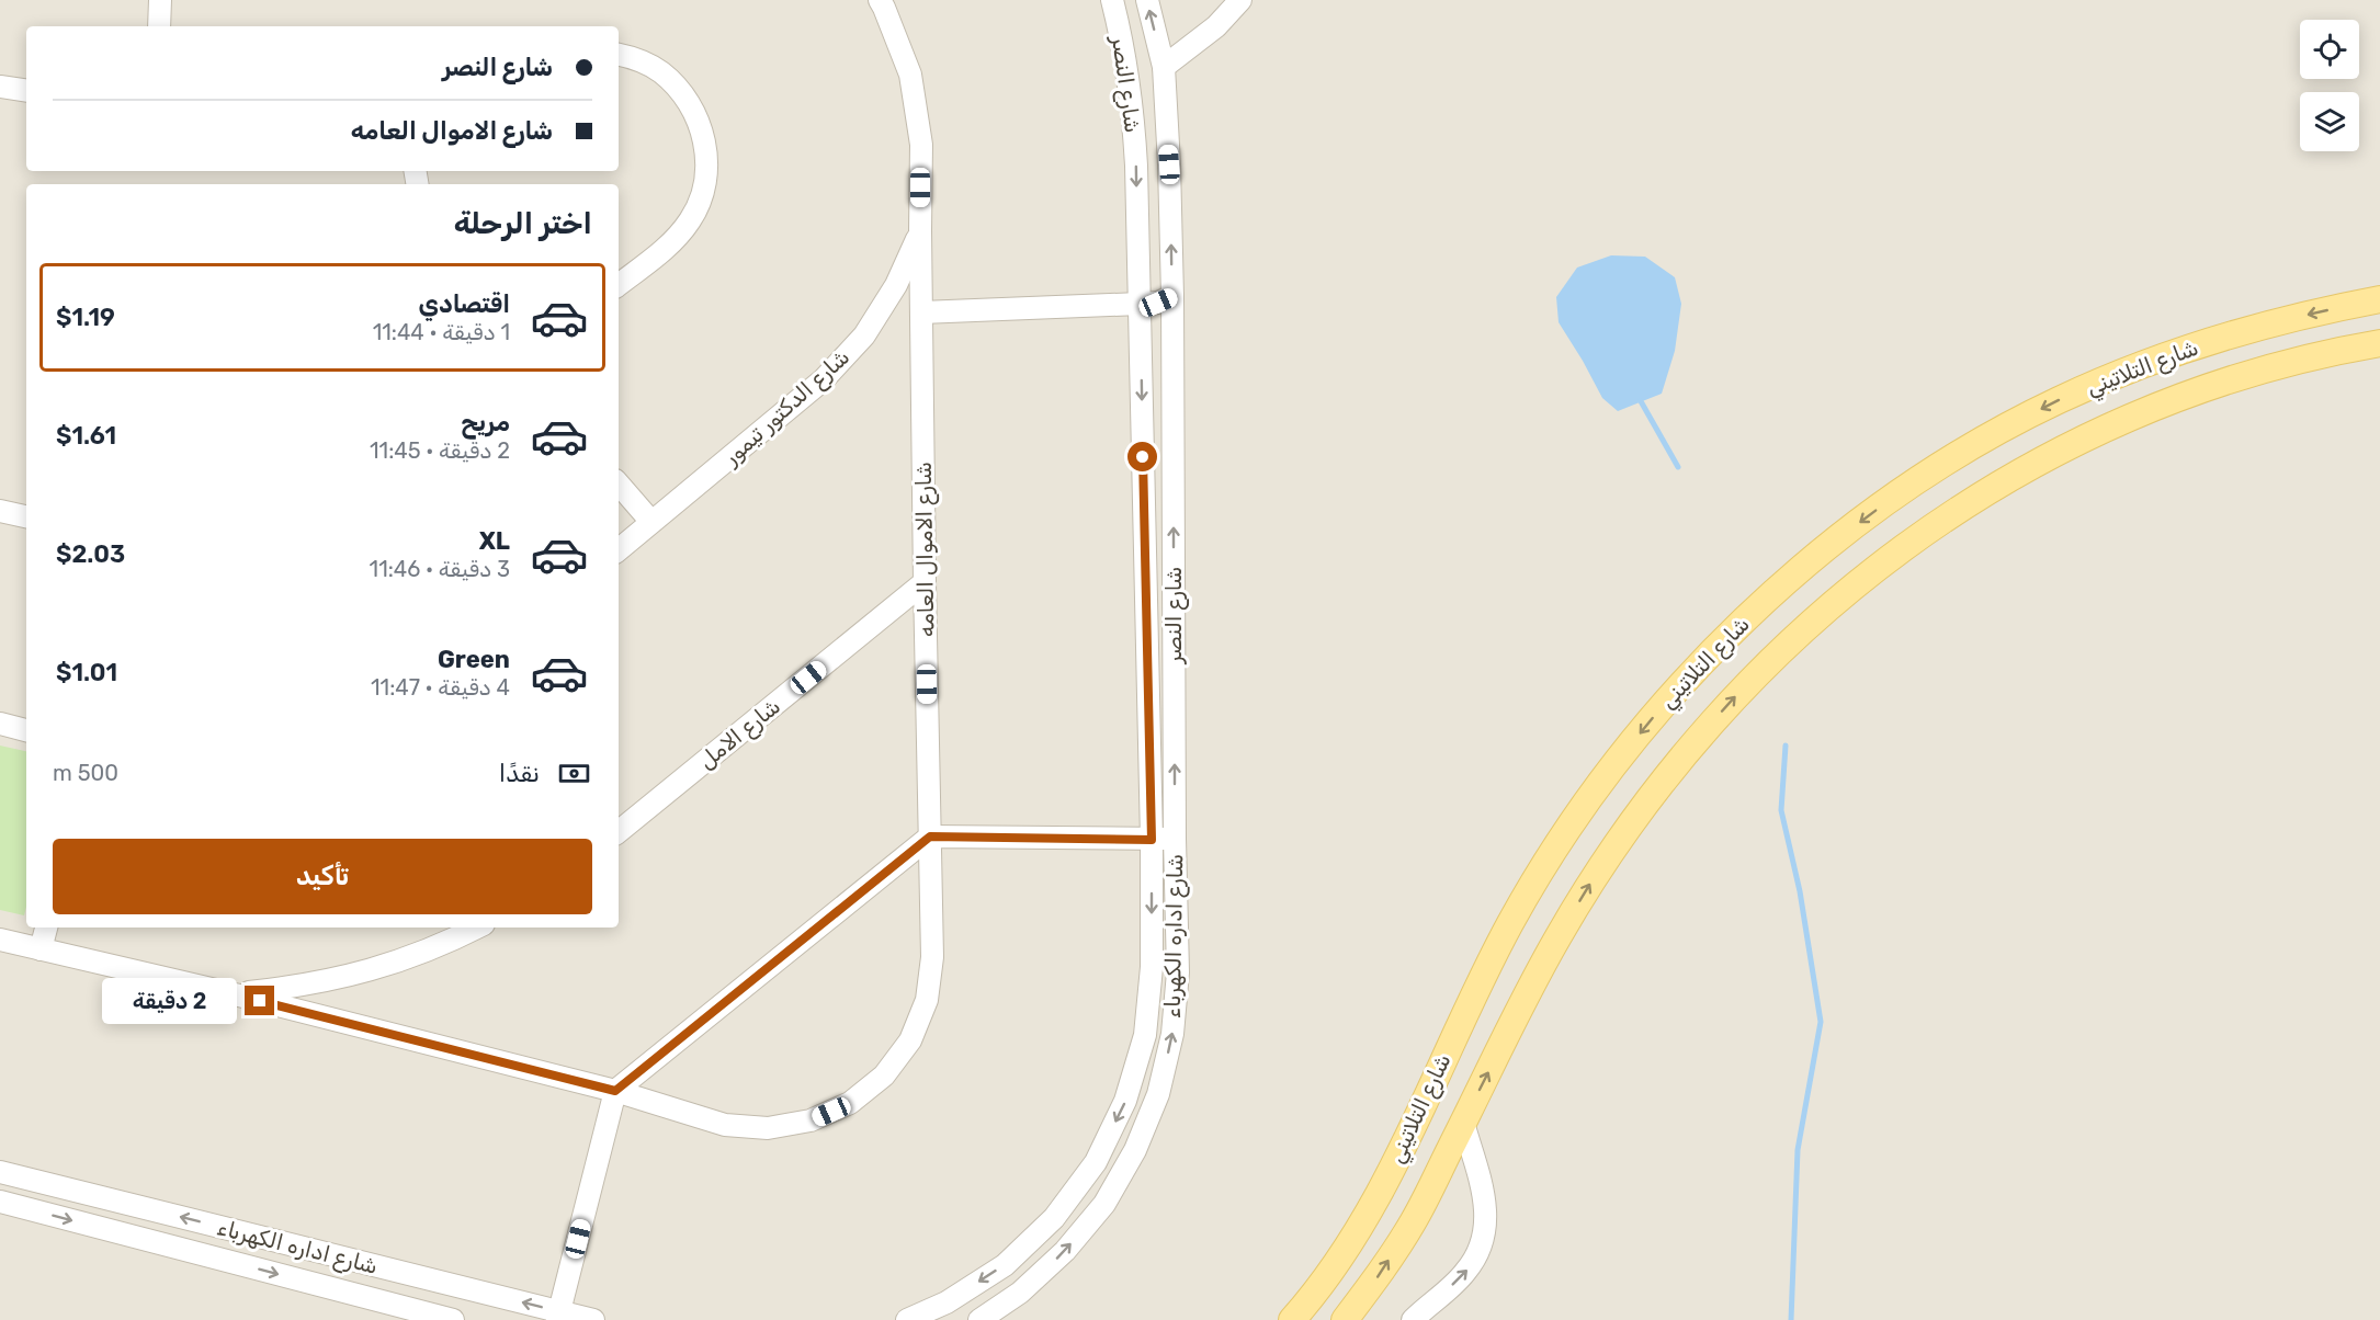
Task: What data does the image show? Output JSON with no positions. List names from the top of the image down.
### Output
{
  "streets": {
    "main road": ["شارع التلاتيني"],
    "street": [
      "شارع النصر",
      "شارع الدكتور تيمور",
      "شارع الاموال العامه",
      "شارع الامل",
      "شارع اداره الكهرباء"
    ]
  },
  "crossings": [
    ["شارع النصر", "شارع اداره الكهرباء"],
    ["شارع الدكتور تيمور", "شارع الاموال العامه"],
    ["شارع الاموال العامه", "شارع الامل"]
  ],
  "page": {
    "banner": ["شارع النصر", "شارع الاموال العامه"],
    "heading": "اختر الرحلة",
    "list": [
      {
        "name": "اقتصادي",
        "note": "1 دقيقة · 11:44",
        "value": "$1.19"
      },
      {
        "name": "مريح",
        "note": "2 دقيقة · 11:45",
        "value": "$1.61"
      },
      {
        "name": "XL",
        "note": "3 دقيقة · 11:46",
        "value": "$2.03"
      },
      {
        "name": "Green",
        "note": "4 دقيقة · 11:47",
        "value": "$1.01"
      }
    ],
    "pay": ["نقدًا", "500 m"],
    "buttons": "تأكيد",
    "bubble": "2 دقيقة"
  }
}
